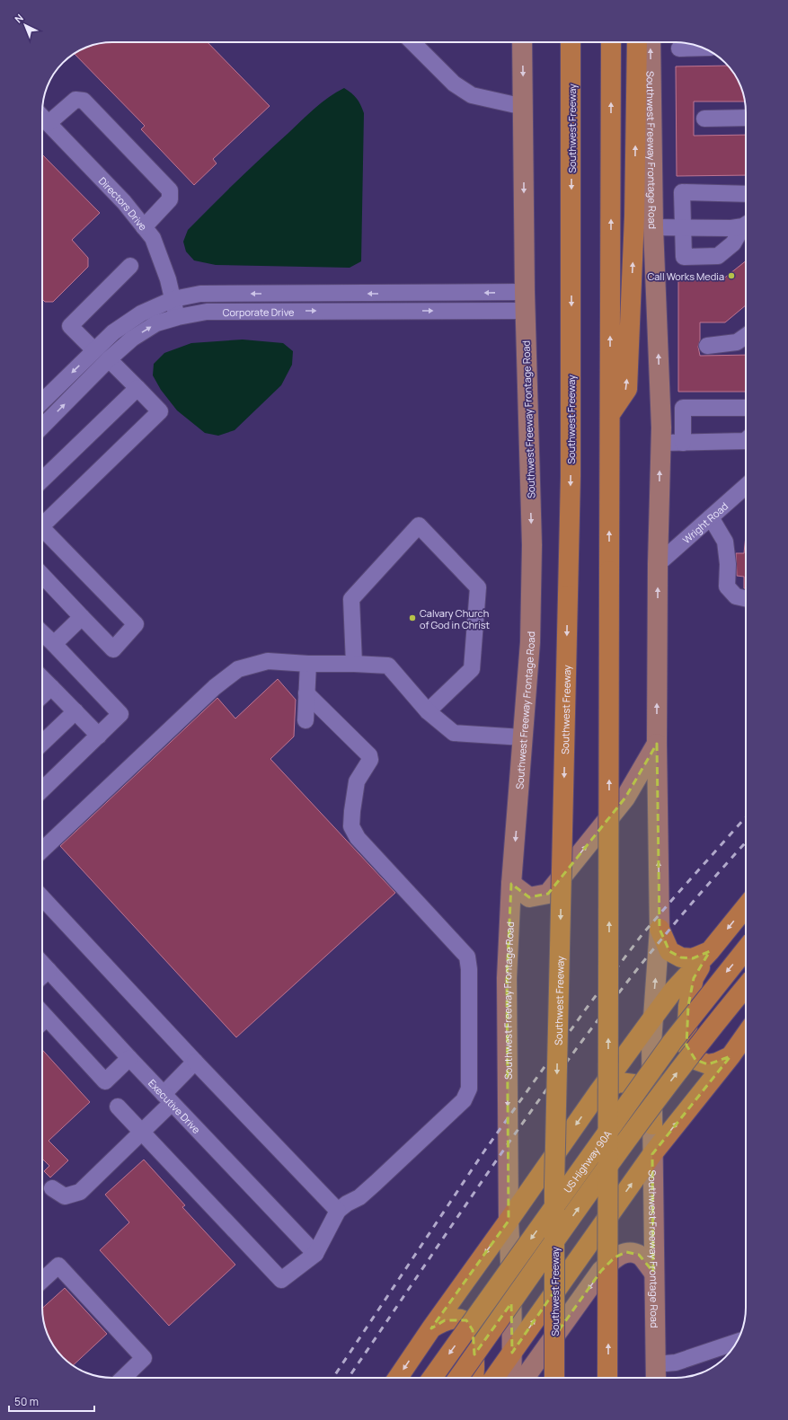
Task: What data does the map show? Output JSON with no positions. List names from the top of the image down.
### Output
{
  "streets": {
    "highway": ["Southwest Freeway", "US Highway 90A"],
    "main road": ["Southwest Freeway Frontage Road"],
    "street": [
      "Directors Drive",
      "Corporate Drive",
      "Wright Road",
      "Executive Drive"
    ]
  },
  "crossings": [
    ["Southwest Freeway Frontage Road", "Corporate Drive"],
    ["Southwest Freeway Frontage Road", "Wright Road"],
    ["Directors Drive", "Corporate Drive"]
  ],
  "places": ["Call Works Media", "Calvary Church of God in Christ"],
  "scale_bar": "50 m",
  "north": "top left"
}
